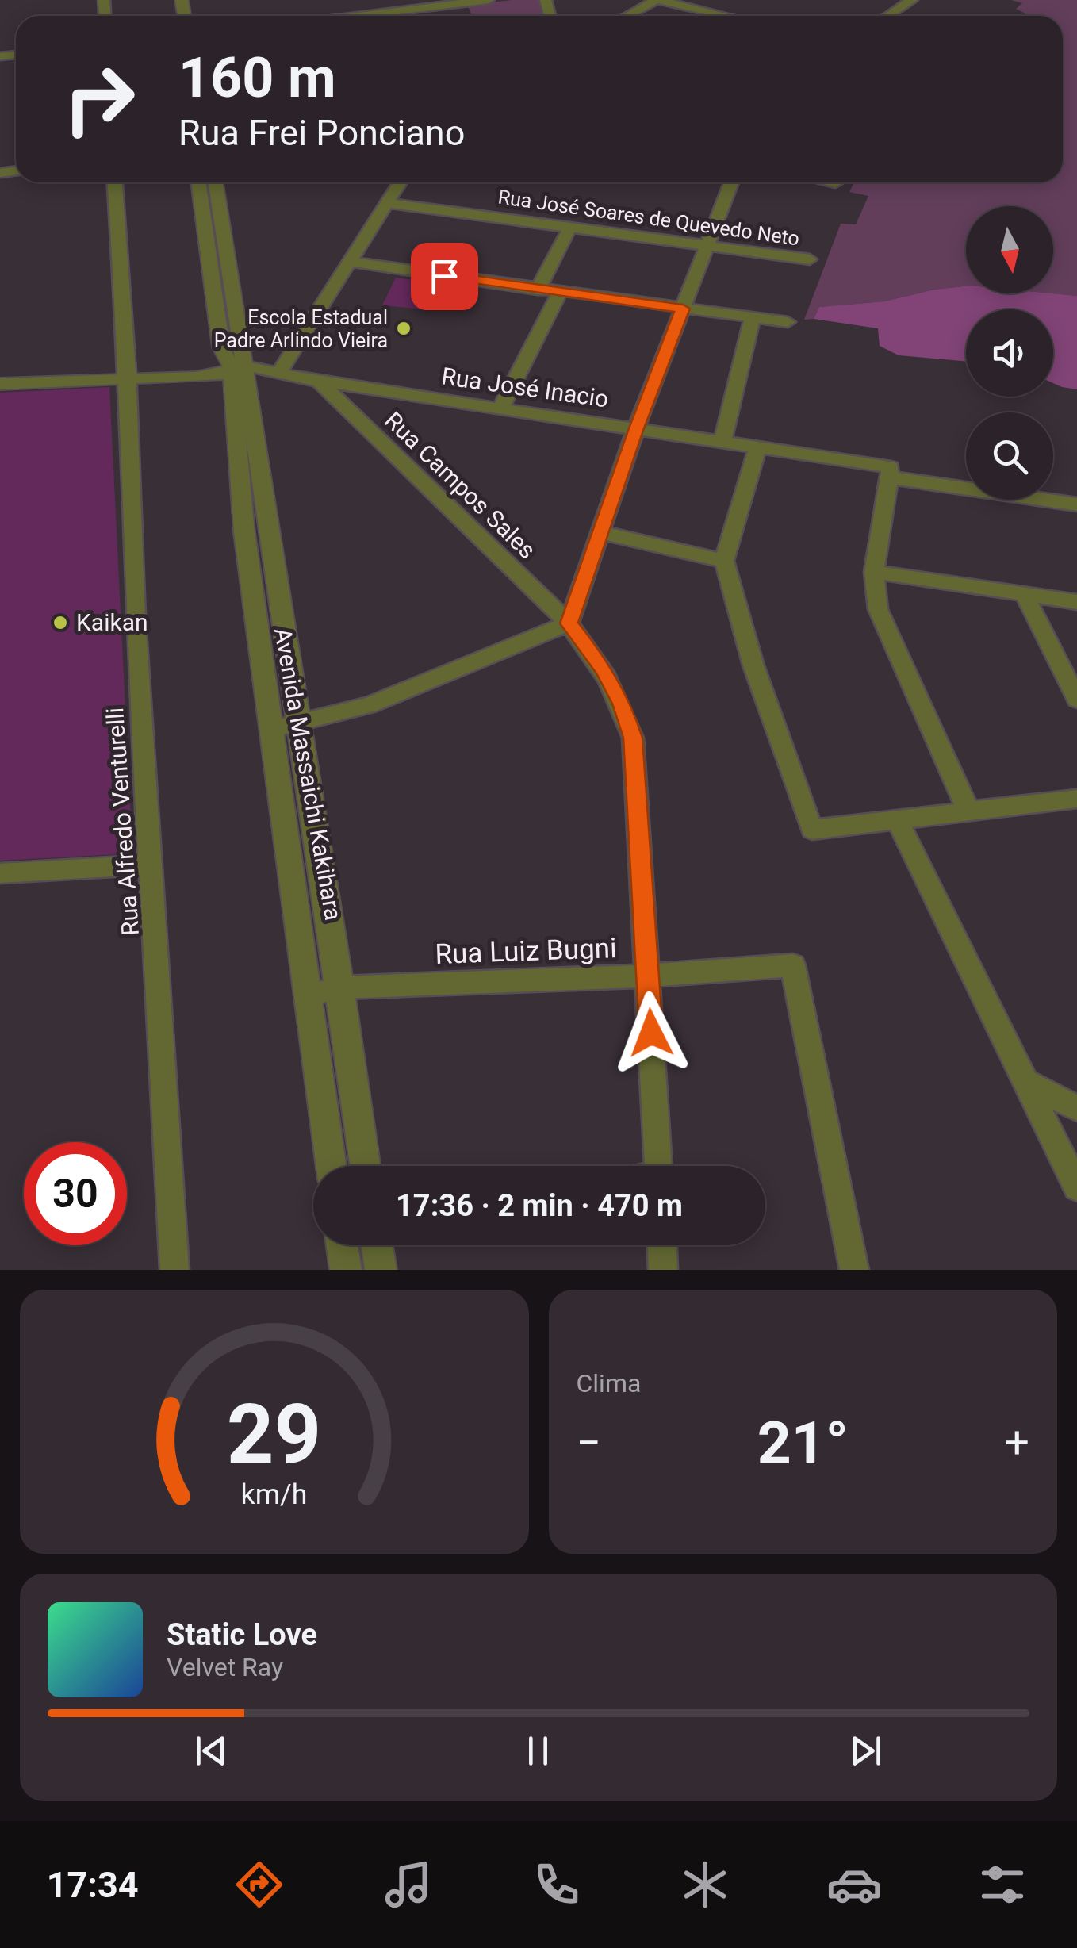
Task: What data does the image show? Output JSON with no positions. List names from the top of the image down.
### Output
{
  "streets": {
    "street": [
      "Rua José Soares de Quevedo Neto",
      "Rua José Inacio",
      "Rua Campos Sales",
      "Avenida Massaichi Kakihara",
      "Rua Alfredo Venturelli",
      "Rua Luiz Bugni"
    ]
  },
  "crossings": [
    ["Rua José Inacio", "Rua Campos Sales"],
    ["Rua José Inacio", "Avenida Massaichi Kakihara"],
    ["Rua José Inacio", "Rua Alfredo Venturelli"],
    ["Rua Campos Sales", "Rua Luiz Bugni"],
    ["Avenida Massaichi Kakihara", "Rua Luiz Bugni"]
  ],
  "places": ["Escola Estadual Padre Arlindo Vieira", "Kaikan"],
  "north": "bottom",
  "page": {
    "turn": ["160 m", "Rua Frei Ponciano"],
    "limit": "30",
    "trip": "17:36 · 2 min · 470 m",
    "tile": "Clima",
    "heat": ["−", "21°", "+"],
    "song": ["Static Love", "Velvet Ray"],
    "tabs": "17:34",
    "gauge": ["29", "km/h"]
  }
}
